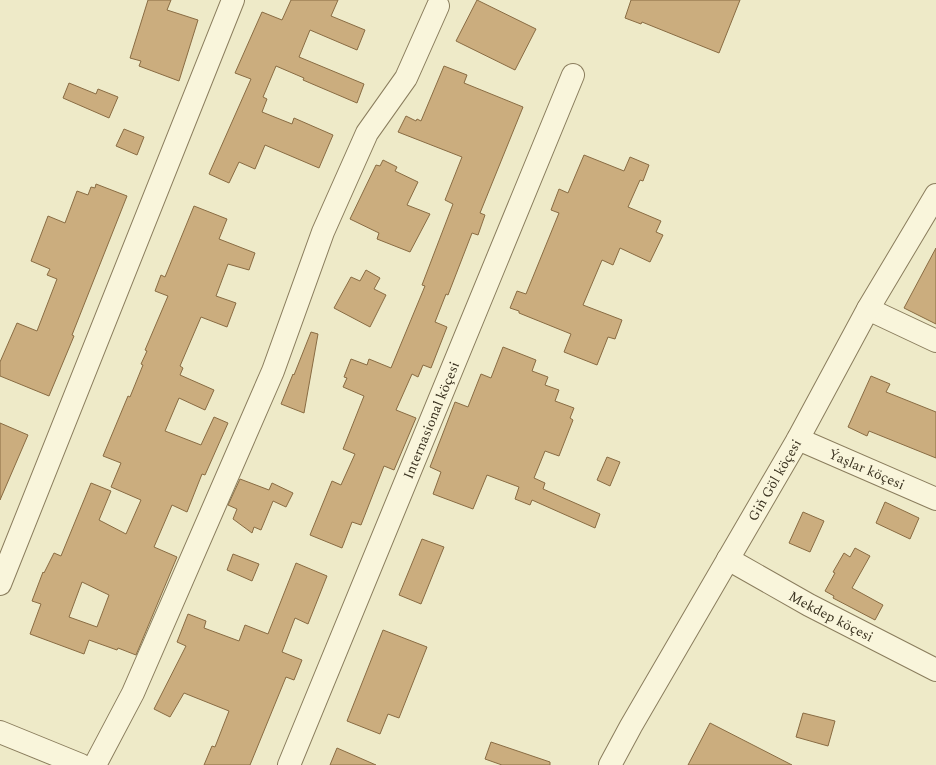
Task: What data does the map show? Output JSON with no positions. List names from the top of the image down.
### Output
{
  "streets": {
    "street": [
      "Internasional köçesi",
      "Ýaşlar köçesi",
      "Giň Göl köçesi",
      "Mekdep köçesi"
    ]
  },
  "crossings": [
    ["Ýaşlar köçesi", "Giň Göl köçesi"],
    ["Giň Göl köçesi", "Mekdep köçesi"]
  ]
}
